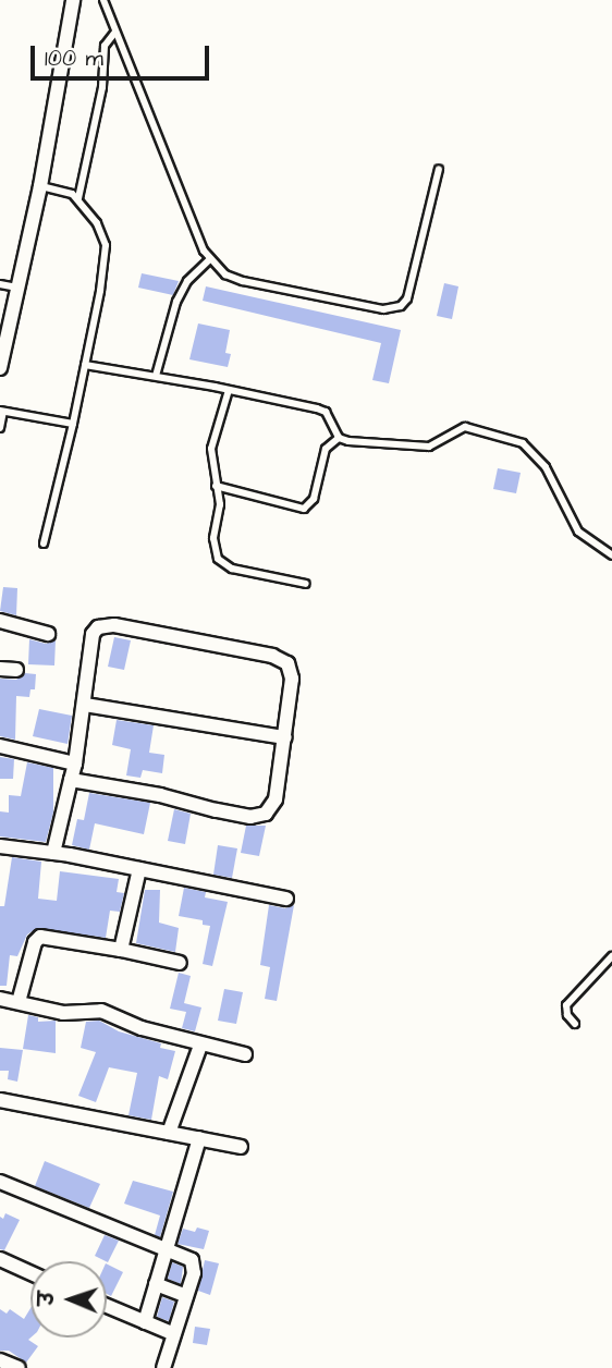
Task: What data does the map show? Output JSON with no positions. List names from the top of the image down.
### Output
{
  "scale_bar": "100 m",
  "north": "left"
}
